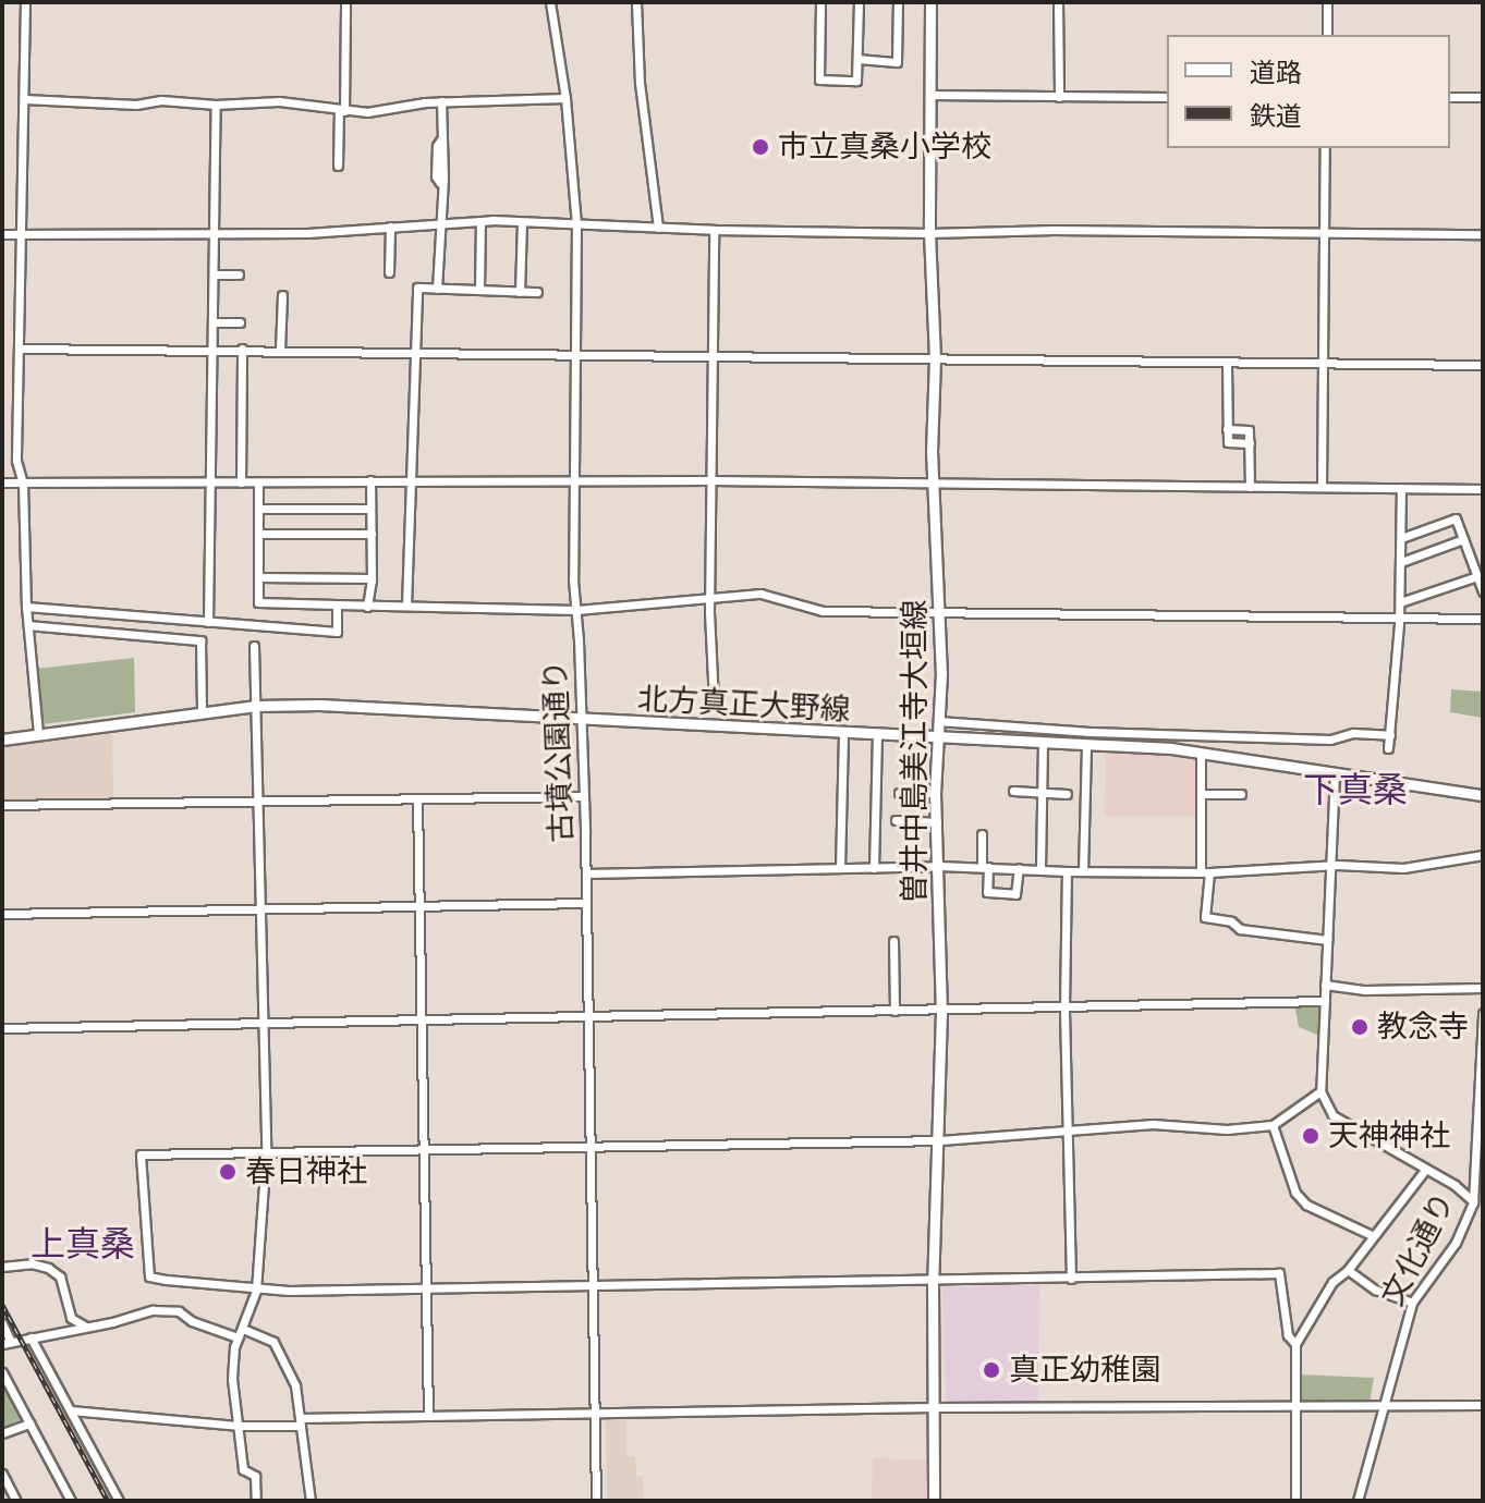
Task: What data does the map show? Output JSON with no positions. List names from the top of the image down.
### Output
{
  "streets": {
    "main road": ["北方真正大野線", "曽井中島美江寺大垣線"],
    "street": ["古墳公園通り", "文化通り"]
  },
  "crossings": [
    ["北方真正大野線", "古墳公園通り"],
    ["北方真正大野線", "曽井中島美江寺大垣線"]
  ],
  "districts": ["下真桑", "上真桑"],
  "places": [
    "市立真桑小学校",
    "教念寺",
    "天神神社",
    "春日神社",
    "真正幼稚園"
  ],
  "legend": ["道路", "鉄道"]
}
